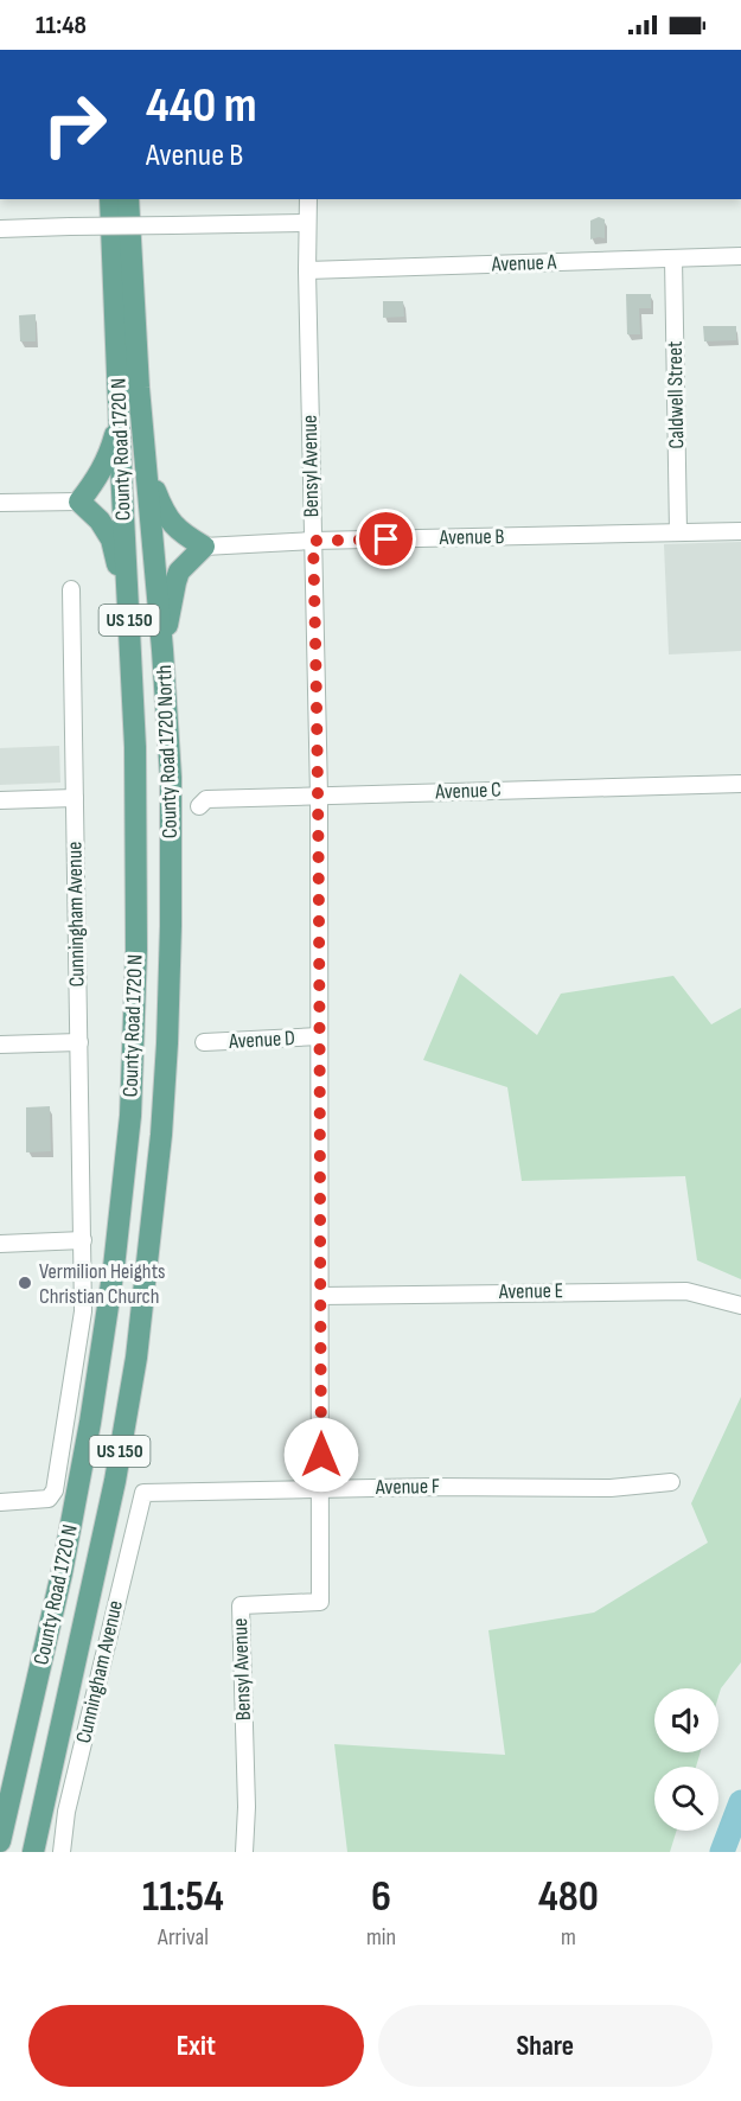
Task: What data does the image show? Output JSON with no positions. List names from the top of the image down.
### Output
{
  "streets": {
    "main road": ["County Road 1720 N", "US 150", "County Road 1720 North"],
    "street": [
      "Avenue A",
      "Caldwell Street",
      "Bensyl Avenue",
      "Avenue B",
      "Avenue C",
      "Cunningham Avenue",
      "Avenue D",
      "Avenue E",
      "Avenue F"
    ]
  },
  "crossings": [
    ["Avenue A", "Caldwell Street"],
    ["Avenue A", "Bensyl Avenue"],
    ["Caldwell Street", "Avenue B"],
    ["County Road 1720 N", "County Road 1720 North"],
    ["Bensyl Avenue", "Avenue B"],
    ["Bensyl Avenue", "Avenue C"],
    ["Bensyl Avenue", "Avenue D"],
    ["Bensyl Avenue", "Avenue E"],
    ["Bensyl Avenue", "Avenue F"],
    ["Cunningham Avenue", "Avenue F"]
  ],
  "places": ["Vermilion Heights Christian Church"],
  "page": {
    "status": "11:48",
    "turn": ["440 m", "Avenue B"],
    "eta": [
      "11:54",
      "Arrival",
      "6",
      "min",
      "480",
      "m"
    ],
    "buttons": ["Exit", "Share"]
  }
}
